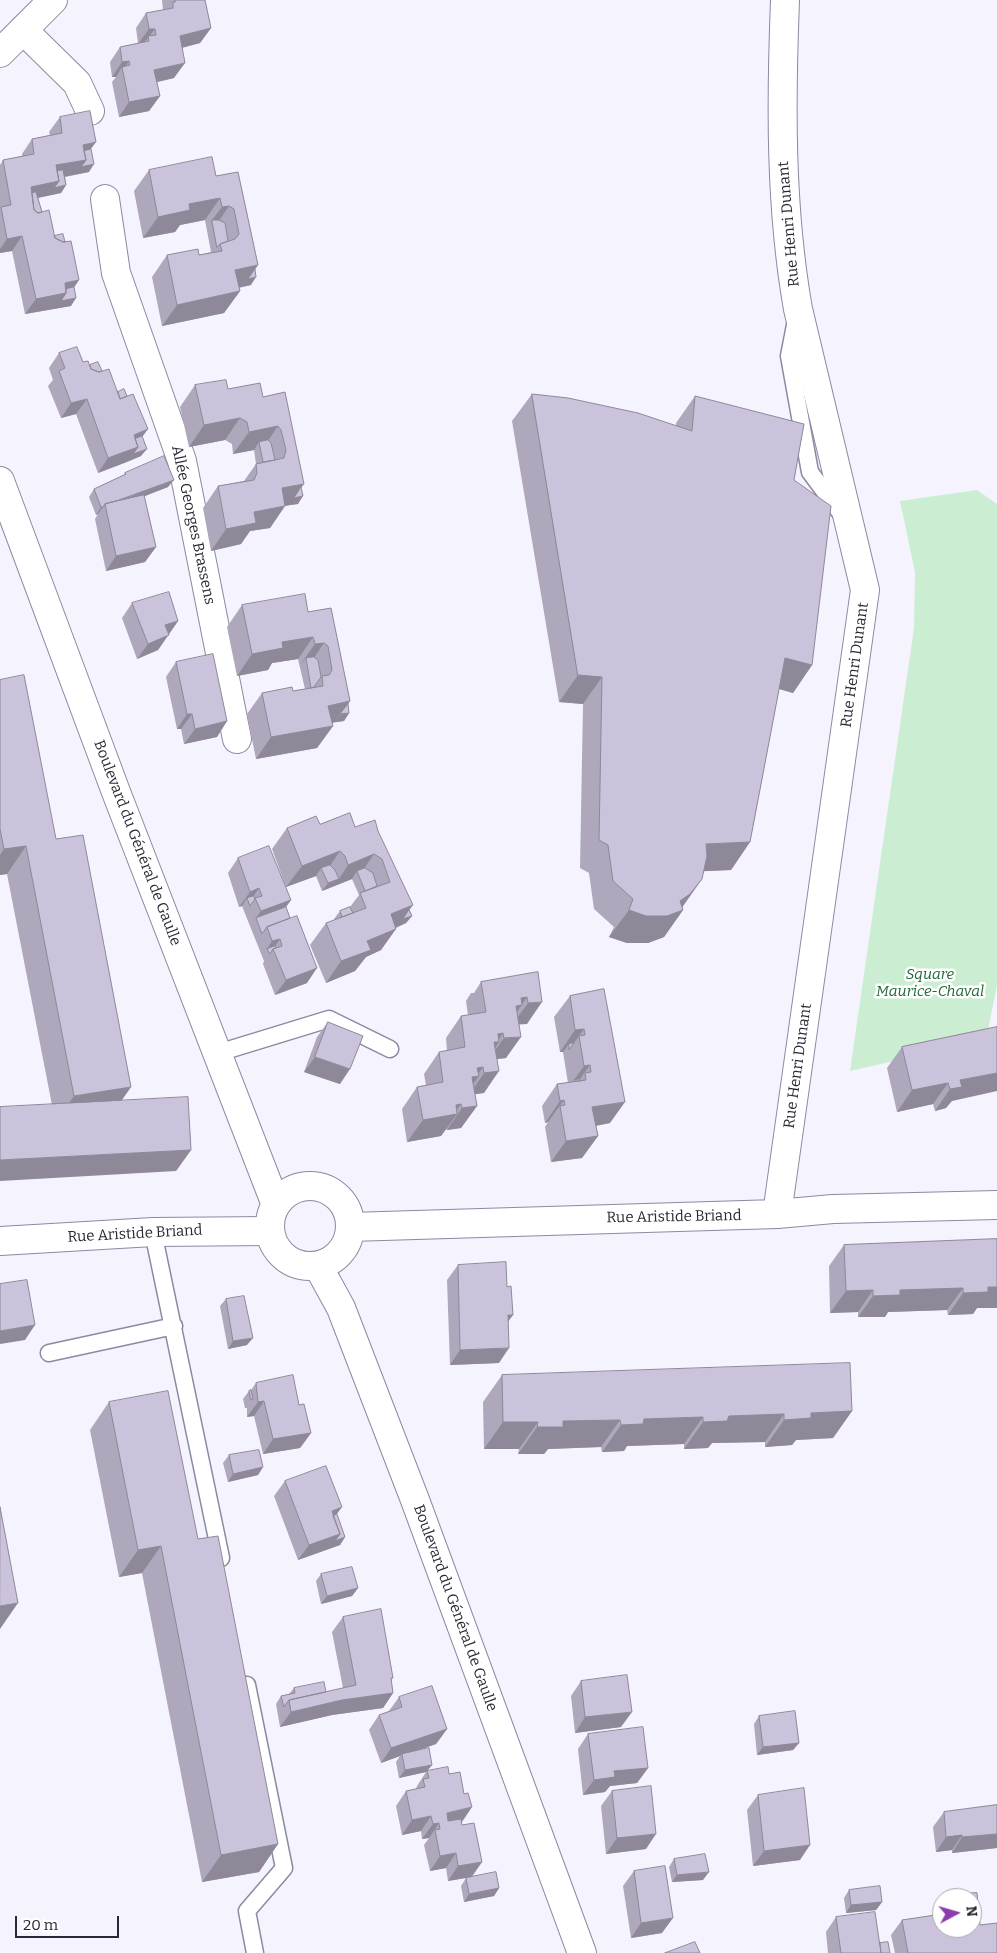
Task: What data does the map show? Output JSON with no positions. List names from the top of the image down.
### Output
{
  "streets": {
    "street": [
      "Rue Henri Dunant",
      "Allée Georges Brassens",
      "Boulevard du Général de Gaulle",
      "Rue Aristide Briand"
    ]
  },
  "crossings": [
    ["Rue Henri Dunant", "Rue Aristide Briand"],
    ["Boulevard du Général de Gaulle", "Rue Aristide Briand"]
  ],
  "parks": ["Square Maurice-Chaval"],
  "scale_bar": "20 m",
  "north": "right"
}
